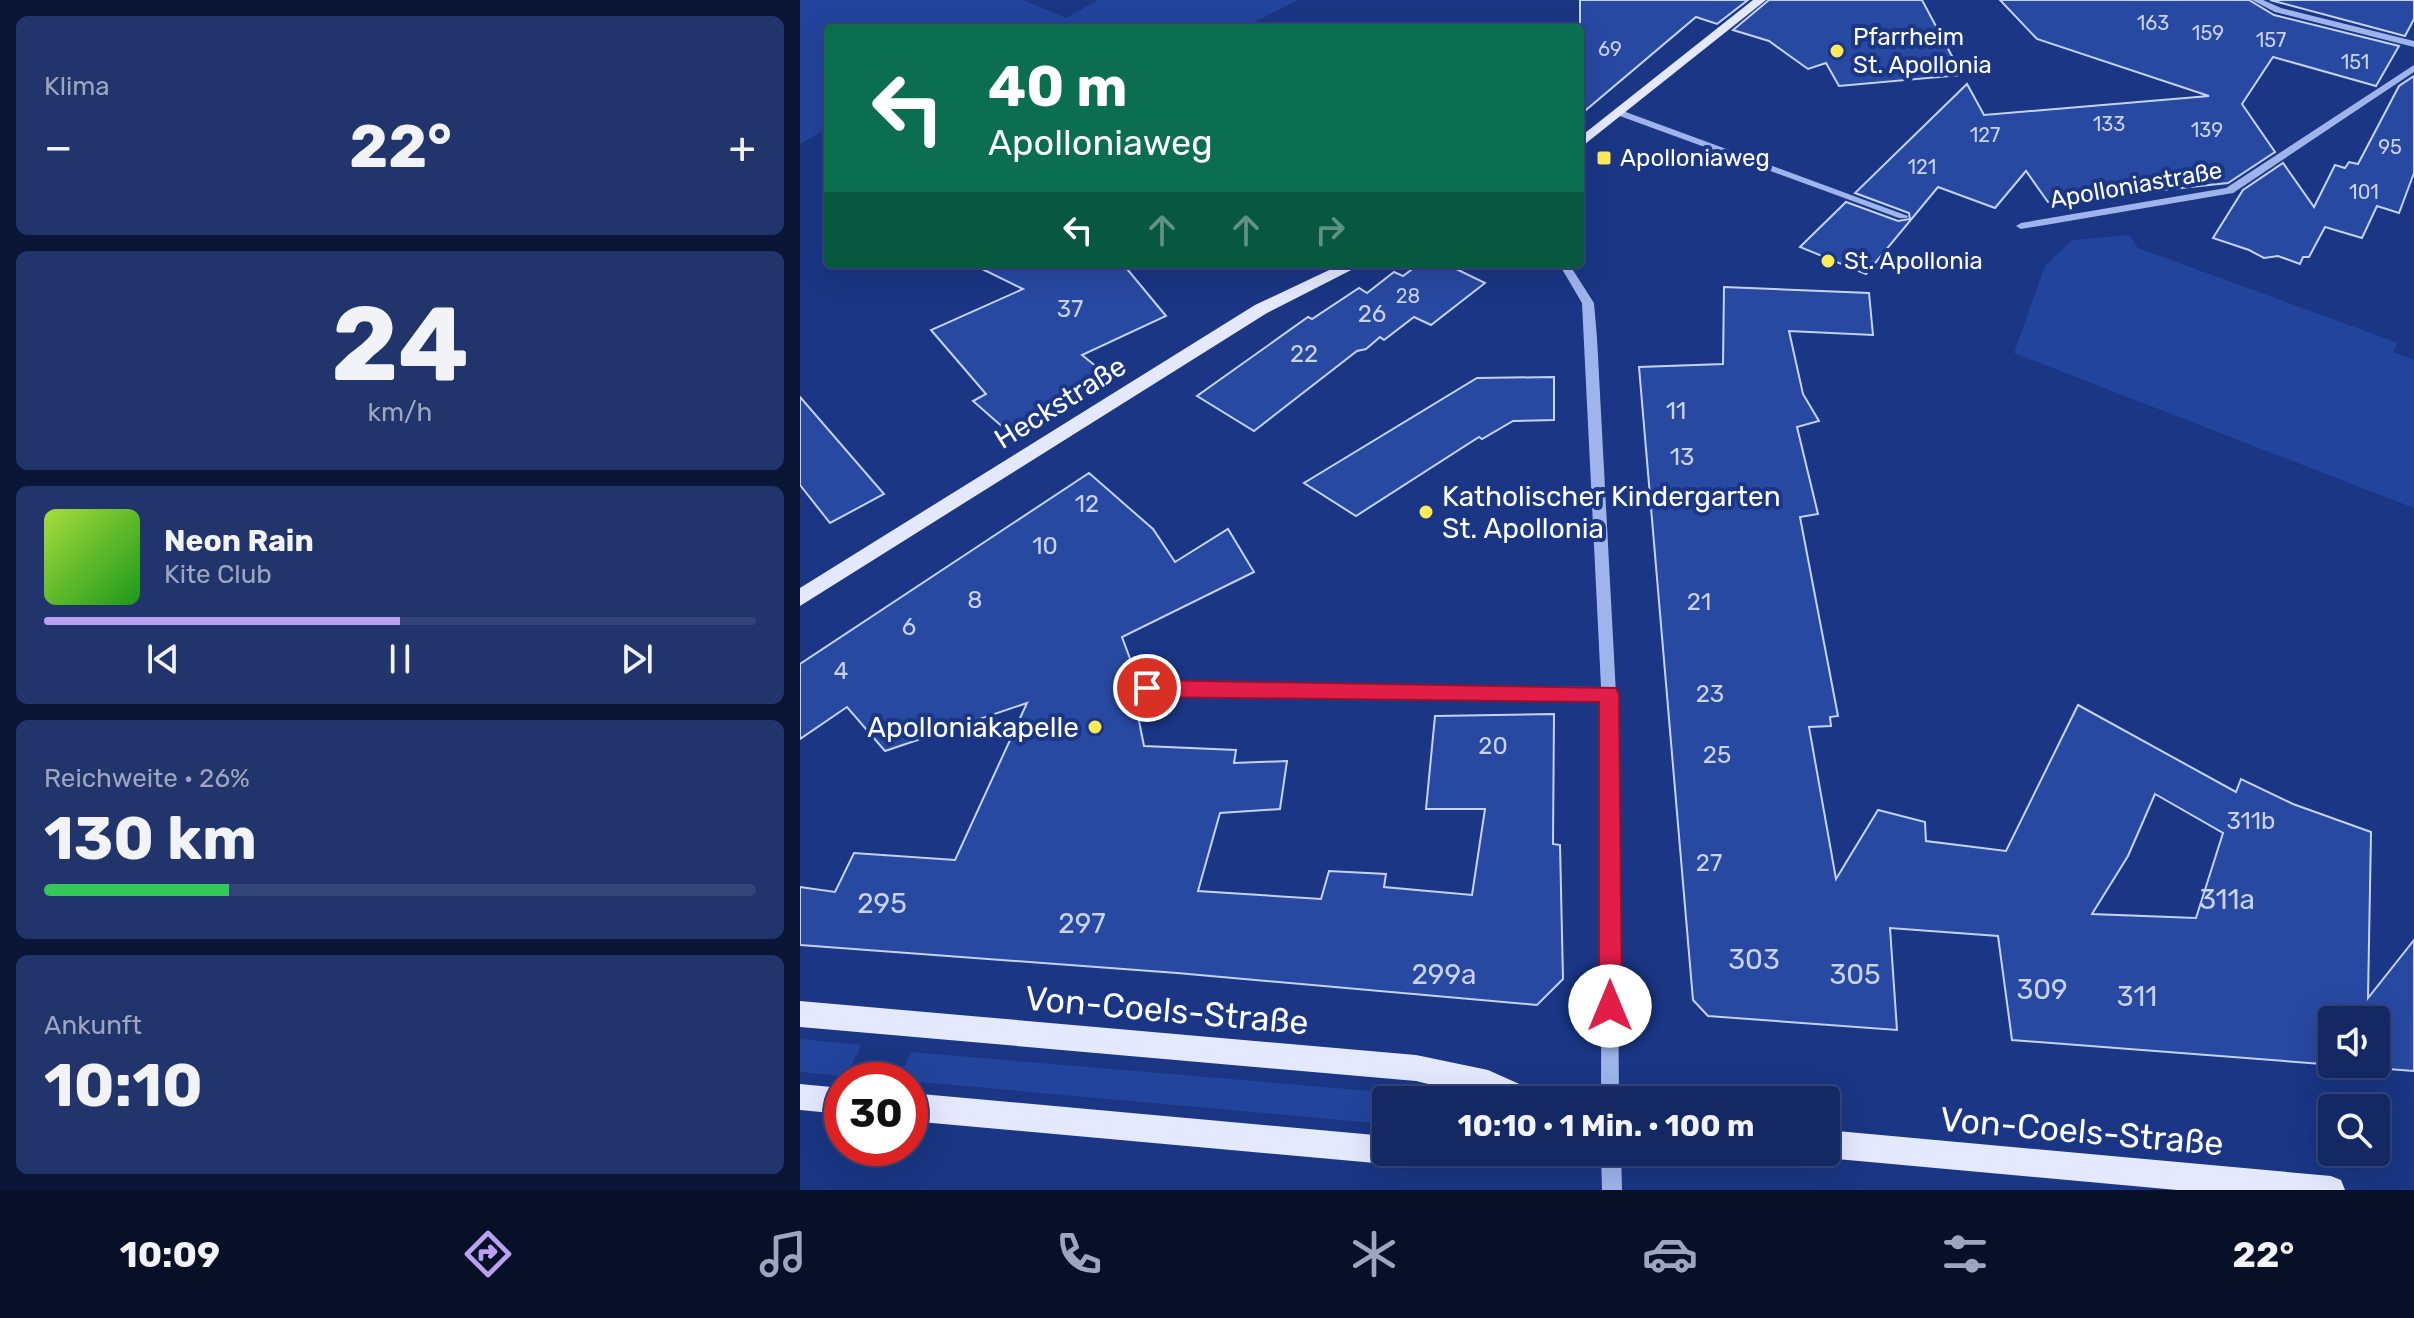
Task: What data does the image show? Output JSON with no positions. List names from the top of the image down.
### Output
{
  "streets": {
    "main road": ["Heckstraße", "Von-Coels-Straße"],
    "street": ["Apolloniastraße"]
  },
  "places": {
    "other": [
      "Pfarrheim St. Apollonia",
      "St. Apollonia",
      "Katholischer Kindergarten St. Apollonia",
      "Apolloniakapelle"
    ],
    "transit": ["Apolloniaweg"]
  },
  "house_numbers": [
    "163",
    "159",
    "157",
    "69",
    "151",
    "133",
    "139",
    "127",
    "95",
    "121",
    "101",
    "28",
    "37",
    "26",
    "22",
    "11",
    "13",
    "12",
    "10",
    "8",
    "21",
    "6",
    "4",
    "23",
    "20",
    "25",
    "311b",
    "27",
    "311a",
    "295",
    "297",
    "303",
    "299a",
    "305",
    "309",
    "311"
  ],
  "page": {
    "tile": [
      "Klima",
      ["24", "km/h"],
      ["Reichweite · 26%", "130 km"],
      ["Ankunft", "10:10"]
    ],
    "turn": ["40 m", "Apolloniaweg"],
    "heat": ["−", "22°", "+"],
    "song": ["Neon Rain", "Kite Club"],
    "limit": "30",
    "trip": "10:10 · 1 Min. · 100 m",
    "tabs": ["10:09", "22°"]
  }
}
